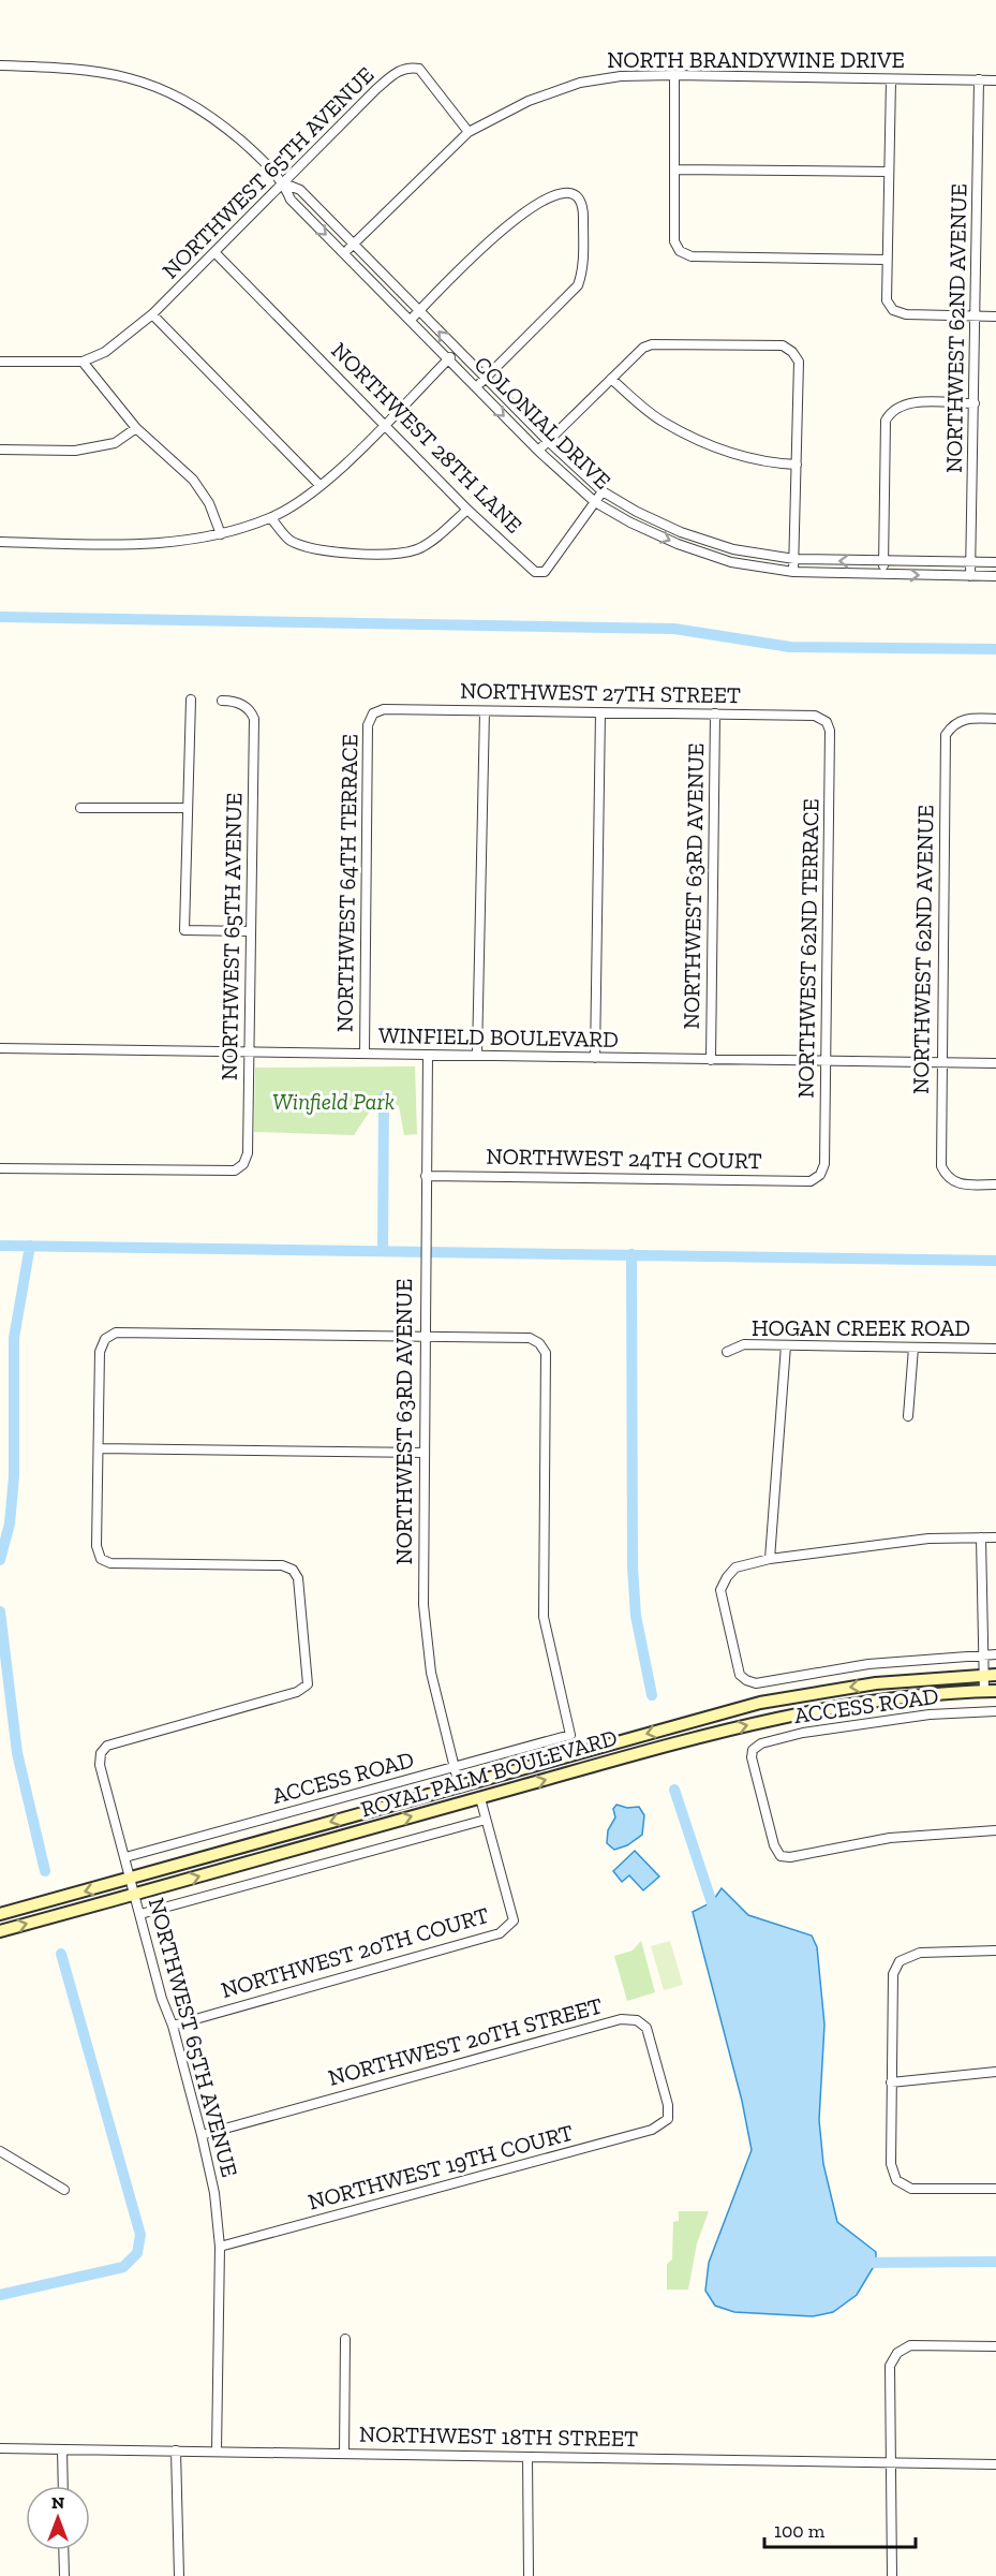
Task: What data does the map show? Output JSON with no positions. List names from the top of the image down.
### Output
{
  "streets": {
    "main road": ["ROYAL PALM BOULEVARD"],
    "street": [
      "NORTH BRANDYWINE DRIVE",
      "NORTHWEST 65TH AVENUE",
      "NORTHWEST 62ND AVENUE",
      "COLONIAL DRIVE",
      "NORTHWEST 28TH LANE",
      "NORTHWEST 27TH STREET",
      "NORTHWEST 64TH TERRACE",
      "NORTHWEST 63RD AVENUE",
      "NORTHWEST 62ND TERRACE",
      "WINFIELD BOULEVARD",
      "NORTHWEST 24TH COURT",
      "HOGAN CREEK ROAD",
      "ACCESS ROAD",
      "NORTHWEST 20TH COURT",
      "NORTHWEST 20TH STREET",
      "NORTHWEST 19TH COURT",
      "NORTHWEST 18TH STREET"
    ]
  },
  "crossings": [
    ["NORTH BRANDYWINE DRIVE", "NORTHWEST 65TH AVENUE"],
    ["NORTH BRANDYWINE DRIVE", "NORTHWEST 62ND AVENUE"],
    ["NORTH BRANDYWINE DRIVE", "COLONIAL DRIVE"],
    ["NORTHWEST 65TH AVENUE", "COLONIAL DRIVE"],
    ["NORTHWEST 65TH AVENUE", "NORTHWEST 28TH LANE"],
    ["NORTHWEST 65TH AVENUE", "WINFIELD BOULEVARD"],
    ["NORTHWEST 65TH AVENUE", "ACCESS ROAD"],
    ["NORTHWEST 65TH AVENUE", "ROYAL PALM BOULEVARD"],
    ["NORTHWEST 65TH AVENUE", "NORTHWEST 20TH COURT"],
    ["NORTHWEST 65TH AVENUE", "NORTHWEST 20TH STREET"],
    ["NORTHWEST 65TH AVENUE", "NORTHWEST 19TH COURT"],
    ["NORTHWEST 65TH AVENUE", "NORTHWEST 18TH STREET"],
    ["NORTHWEST 62ND AVENUE", "COLONIAL DRIVE"],
    ["NORTHWEST 62ND AVENUE", "WINFIELD BOULEVARD"],
    ["COLONIAL DRIVE", "NORTHWEST 28TH LANE"],
    ["NORTHWEST 27TH STREET", "NORTHWEST 64TH TERRACE"],
    ["NORTHWEST 27TH STREET", "NORTHWEST 63RD AVENUE"],
    ["NORTHWEST 27TH STREET", "NORTHWEST 62ND TERRACE"],
    ["NORTHWEST 64TH TERRACE", "WINFIELD BOULEVARD"],
    ["NORTHWEST 63RD AVENUE", "WINFIELD BOULEVARD"],
    ["NORTHWEST 63RD AVENUE", "NORTHWEST 24TH COURT"],
    ["NORTHWEST 63RD AVENUE", "ACCESS ROAD"],
    ["NORTHWEST 63RD AVENUE", "ROYAL PALM BOULEVARD"],
    ["NORTHWEST 62ND TERRACE", "WINFIELD BOULEVARD"],
    ["NORTHWEST 62ND TERRACE", "NORTHWEST 24TH COURT"],
    ["NORTHWEST 20TH STREET", "NORTHWEST 19TH COURT"]
  ],
  "parks": ["Winfield Park"],
  "scale_bar": "100 m",
  "north": "top"
}
